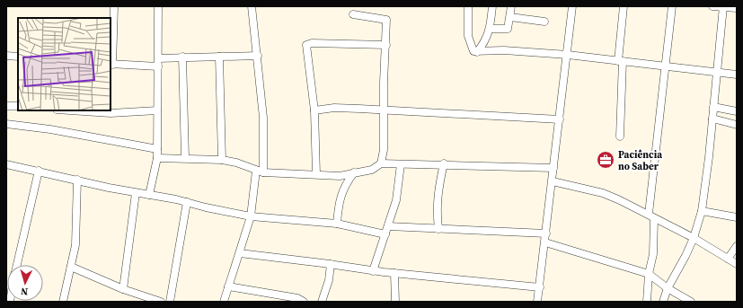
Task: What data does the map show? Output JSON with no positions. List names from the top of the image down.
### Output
{
  "places": {
    "office": ["Paciência no Saber"]
  },
  "north": "bottom"
}
